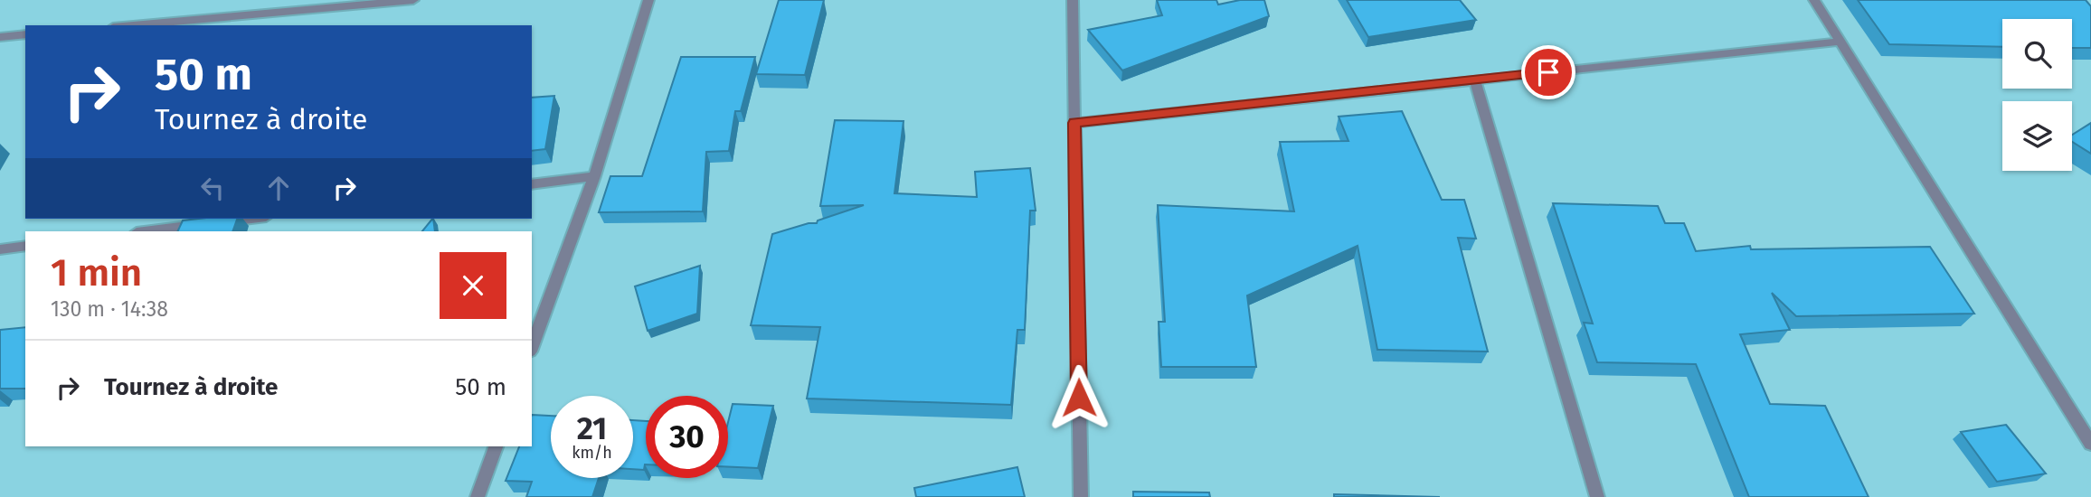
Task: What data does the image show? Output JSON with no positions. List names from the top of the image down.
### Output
{
  "page": {
    "turn": ["50 m", "Tournez à droite"],
    "heading": ["1 min", "130 m · 14:38"],
    "list": [
      {
        "name": "Tournez à droite",
        "value": "50 m"
      }
    ],
    "speed": "21 km/h",
    "limit": "30"
  }
}
